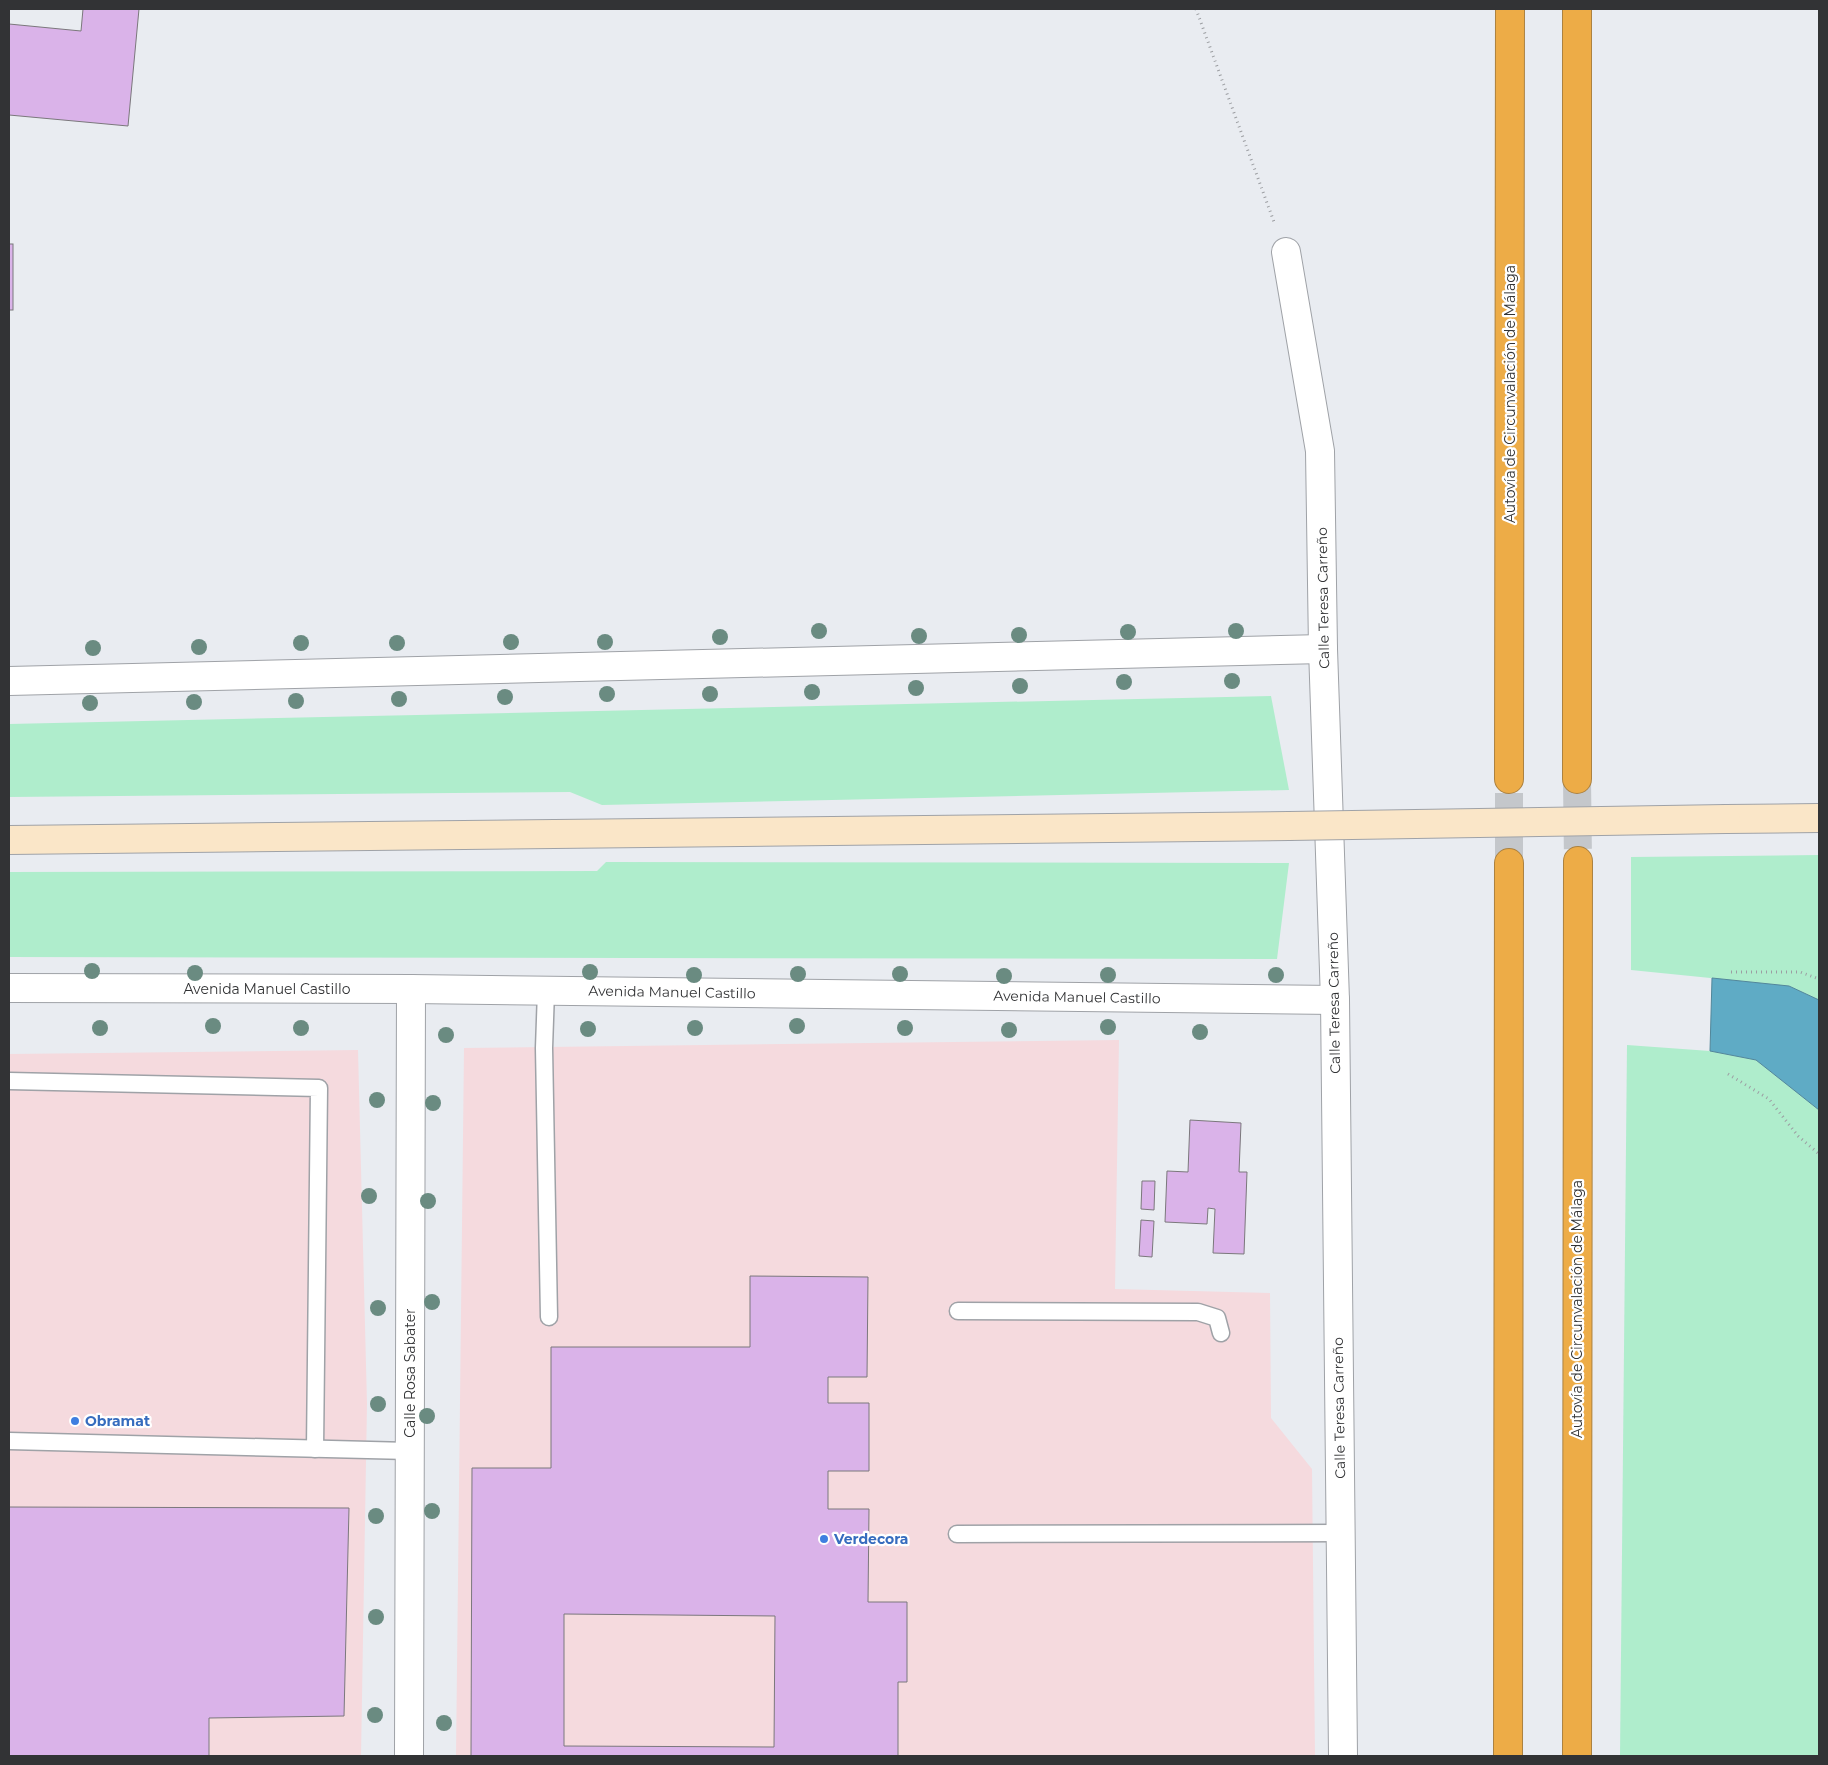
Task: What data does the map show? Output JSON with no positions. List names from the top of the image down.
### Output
{
  "streets": {
    "highway": ["Autovía de Circunvalación de Málaga"],
    "street": ["Calle Teresa Carreño", "Avenida Manuel Castillo", "Calle Rosa Sabater"]
  },
  "crossings": [
    ["Calle Teresa Carreño", "Avenida Manuel Castillo"],
    ["Avenida Manuel Castillo", "Calle Rosa Sabater"]
  ],
  "places": ["Obramat", "Verdecora"]
}
